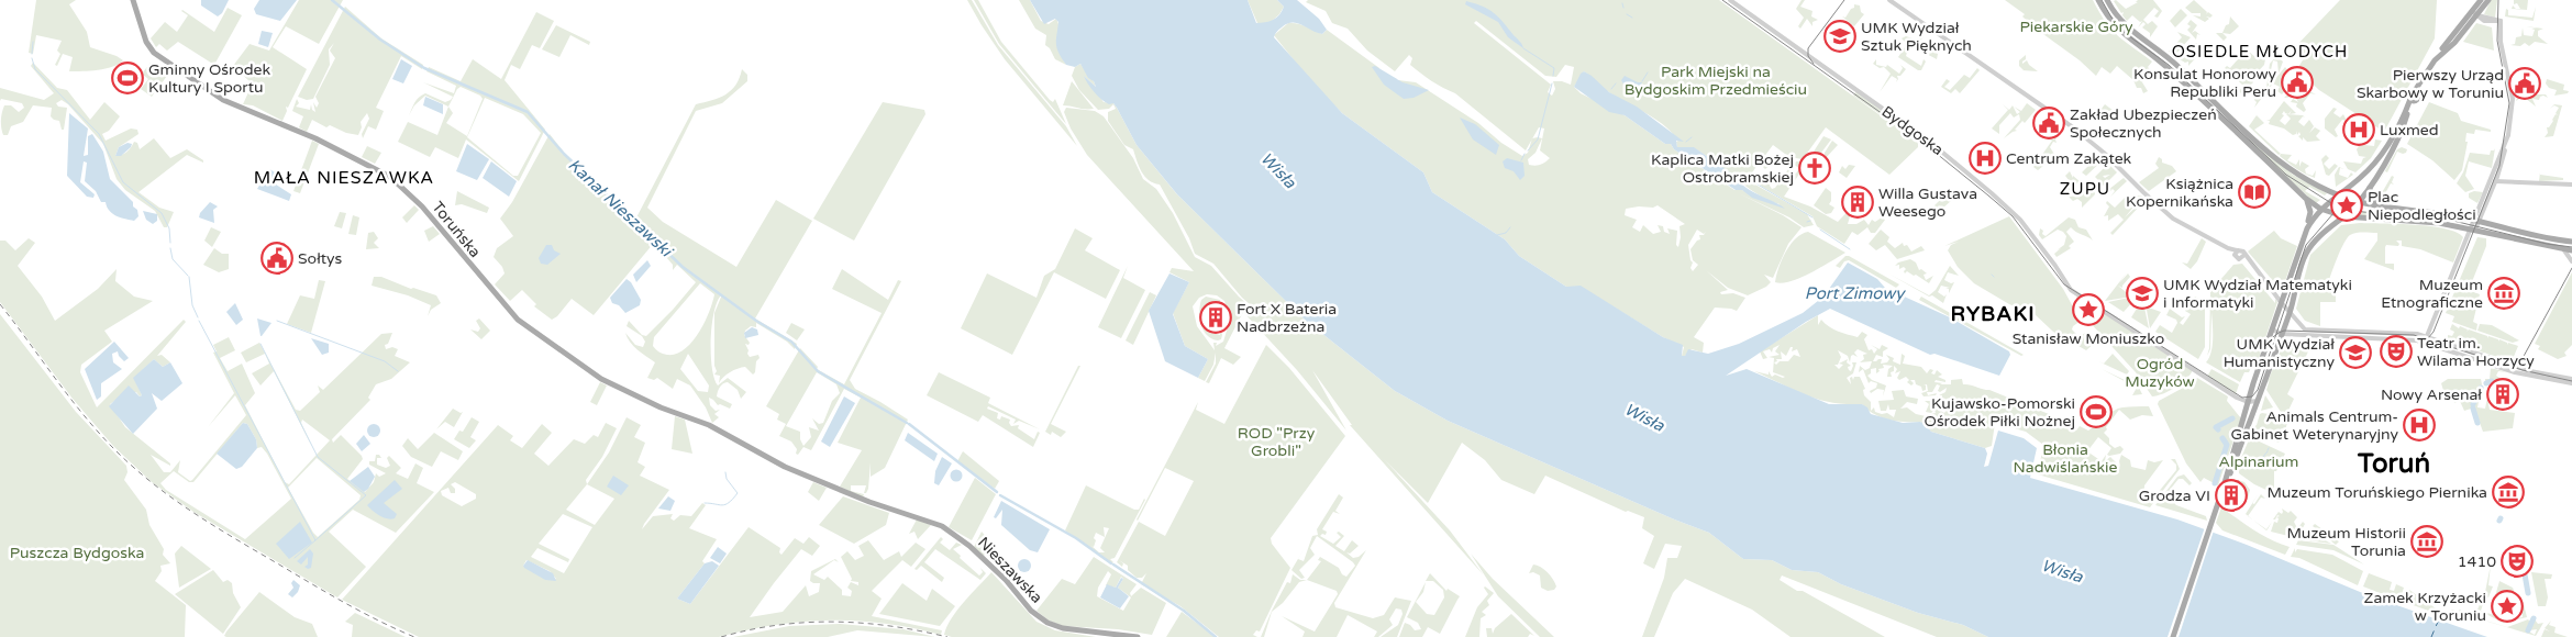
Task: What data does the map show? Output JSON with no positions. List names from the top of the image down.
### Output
{
  "streets": {
    "main road": ["Toruńska", "Nieszawska"],
    "street": ["Bydgoska"]
  },
  "crossings": [
    ["Toruńska", "Nieszawska"]
  ],
  "districts": [
    "OSIEDLE MŁODYCH",
    "MAŁA NIESZAWKA",
    "ZUPU",
    "RYBAKI",
    "Toruń"
  ],
  "water": ["Wisła", "Kanał Nieszawski", "Port Zimowy"],
  "parks": [
    "Piekarskie Góry",
    "Park Miejski na Bydgoskim Przedmieściu",
    "Ogród Muzyków",
    "ROD \"Przy Grobli\"",
    "Błonia Nadwiślańskie",
    "Alpinarium",
    "Puszcza Bydgoska"
  ],
  "places": {
    "school or university": ["UMK Wydział Sztuk Pięknych", "UMK Wydział Matematyki i Informatyki", "UMK Wydział Humanistyczny"],
    "sports": ["Gminny Ośrodek Kultury I Sportu", "Kujawsko-Pomorski Ośrodek Piłki Nożnej"],
    "public building": [
      "Konsulat Honorowy Republiki Peru",
      "Pierwszy Urząd Skarbowy w Toruniu",
      "Zakład Ubezpieczeń Społecznych",
      "Sołtys"
    ],
    "hospital": ["Luxmed", "Centrum Zakątek", "Animals Centrum- Gabinet Weterynaryjny"],
    "church": ["Kaplica Matki Bożej Ostrobramskiej"],
    "library": ["Książnica Kopernikańska"],
    "building": [
      "Willa Gustava Weesego",
      "Fort X Bateria Nadbrzeżna",
      "Nowy Arsenał",
      "Grodza VI"
    ],
    "place": ["Plac Niepodległości", "Stanisław Moniuszko", "Zamek Krzyżacki w Toruniu"],
    "museum": ["Muzeum Etnograficzne", "Muzeum Toruńskiego Piernika", "Muzeum Historii Torunia"],
    "theatre": ["Teatr im. Wilama Horzycy", "1410"]
  }
}
